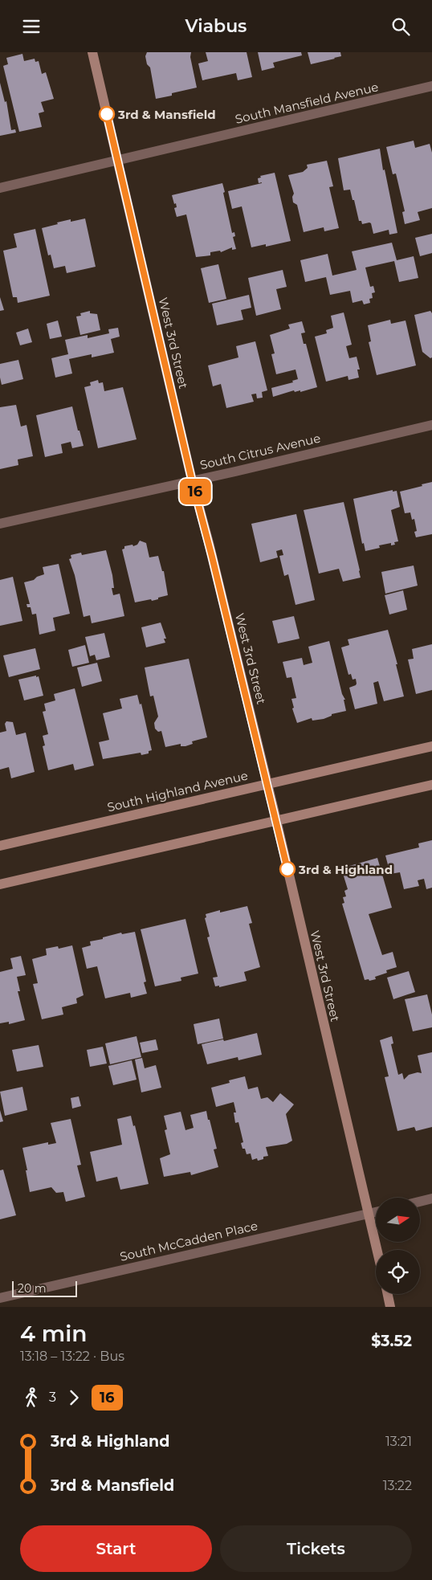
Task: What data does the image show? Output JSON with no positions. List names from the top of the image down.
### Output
{
  "streets": {
    "main road": ["West 3rd Street", "South Highland Avenue"],
    "street": ["South Mansfield Avenue", "South Citrus Avenue", "South McCadden Place"]
  },
  "crossings": [
    ["South Mansfield Avenue", "West 3rd Street"],
    ["West 3rd Street", "South Citrus Avenue"],
    ["West 3rd Street", "South Highland Avenue"],
    ["West 3rd Street", "South McCadden Place"]
  ],
  "places": ["3rd & Mansfield", "3rd & Highland"],
  "lines": ["bus line 16"],
  "scale_bar": "20 m",
  "north": "right",
  "page": {
    "header": "Viabus",
    "on_map": "16",
    "scale": "20 m",
    "heading": ["4 min", "13:18 – 13:22 · Bus", "$3.52"],
    "legs": ["3", "16"],
    "list": [
      {
        "name": "3rd & Highland",
        "value": "13:21"
      },
      {
        "name": "3rd & Mansfield",
        "value": "13:22"
      }
    ],
    "buttons": ["Start", "Tickets"]
  }
}
